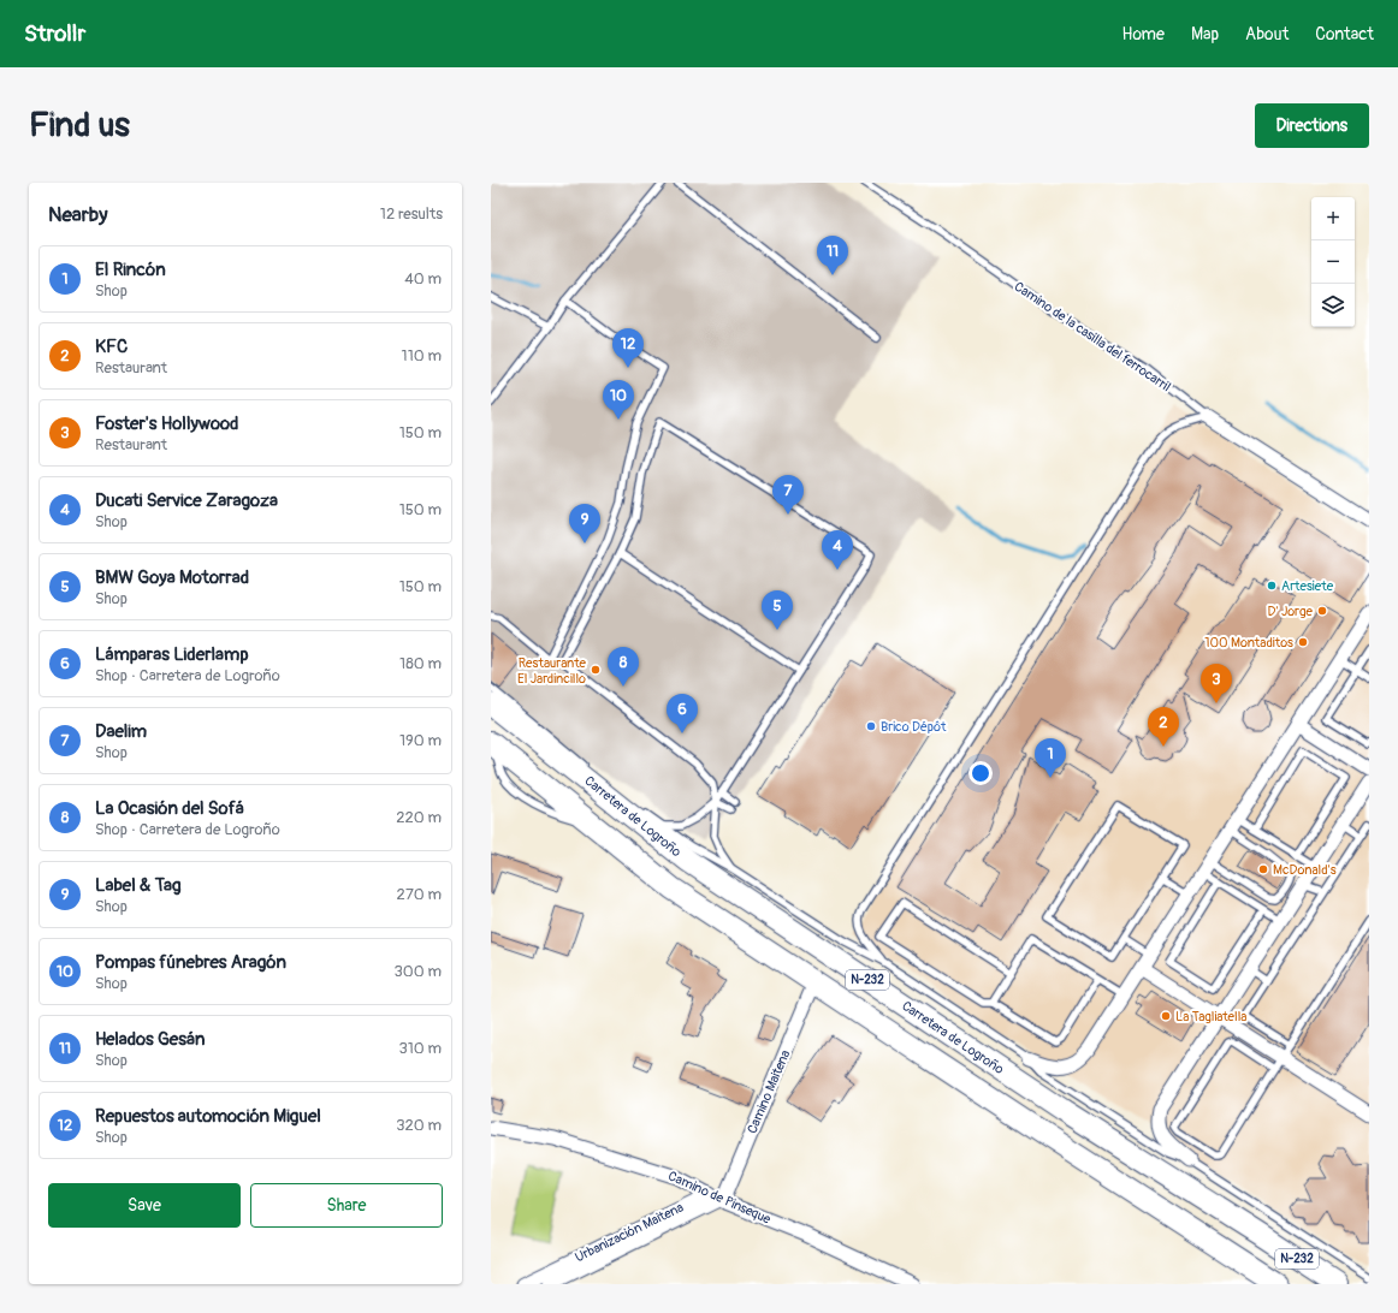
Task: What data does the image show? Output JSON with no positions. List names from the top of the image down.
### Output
{
  "streets": {
    "highway": ["Carretera de Logroño", "N-232"],
    "street": [
      "Camino de la casilla del ferrocarril",
      "Camino Maitena",
      "Camino de Pinseque",
      "Urbanización Maitena"
    ]
  },
  "crossings": [
    ["N-232", "Camino Maitena"],
    ["Camino Maitena", "Camino de Pinseque"],
    ["Camino Maitena", "Urbanización Maitena"],
    ["Camino de Pinseque", "Urbanización Maitena"]
  ],
  "places": [
    "Artesiete",
    "D' Jorge",
    "100 Montaditos",
    "Restaurante El Jardincillo",
    "Brico Dépôt",
    "McDonald's",
    "La Tagliatella"
  ],
  "page": {
    "header": "Strollr",
    "nav": [
      "Home",
      "Map",
      "About",
      "Contact"
    ],
    "buttons": [
      "Directions",
      ["Save", "Share"]
    ],
    "title": "Find us",
    "heading": ["Nearby", "12 results"],
    "map_buttons": ["+", "−"],
    "pins": [
      "11",
      "12",
      "10",
      "7",
      "9",
      "4",
      "5",
      "8",
      "3",
      "6",
      "2",
      "1"
    ],
    "list": [
      {
        "mark": "1",
        "name": "El Rincón",
        "note": "Shop",
        "value": "40 m"
      },
      {
        "mark": "2",
        "name": "KFC",
        "note": "Restaurant",
        "value": "110 m"
      },
      {
        "mark": "3",
        "name": "Foster's Hollywood",
        "note": "Restaurant",
        "value": "150 m"
      },
      {
        "mark": "4",
        "name": "Ducati Service Zaragoza",
        "note": "Shop",
        "value": "150 m"
      },
      {
        "mark": "5",
        "name": "BMW Goya Motorrad",
        "note": "Shop",
        "value": "150 m"
      },
      {
        "mark": "6",
        "name": "Lámparas Liderlamp",
        "note": "Shop · Carretera de Logroño",
        "value": "180 m"
      },
      {
        "mark": "7",
        "name": "Daelim",
        "note": "Shop",
        "value": "190 m"
      },
      {
        "mark": "8",
        "name": "La Ocasión del Sofá",
        "note": "Shop · Carretera de Logroño",
        "value": "220 m"
      },
      {
        "mark": "9",
        "name": "Label & Tag",
        "note": "Shop",
        "value": "270 m"
      },
      {
        "mark": "10",
        "name": "Pompas fúnebres Aragón",
        "note": "Shop",
        "value": "300 m"
      },
      {
        "mark": "11",
        "name": "Helados Gesán",
        "note": "Shop",
        "value": "310 m"
      },
      {
        "mark": "12",
        "name": "Repuestos automoción Miguel",
        "note": "Shop",
        "value": "320 m"
      }
    ]
  }
}
